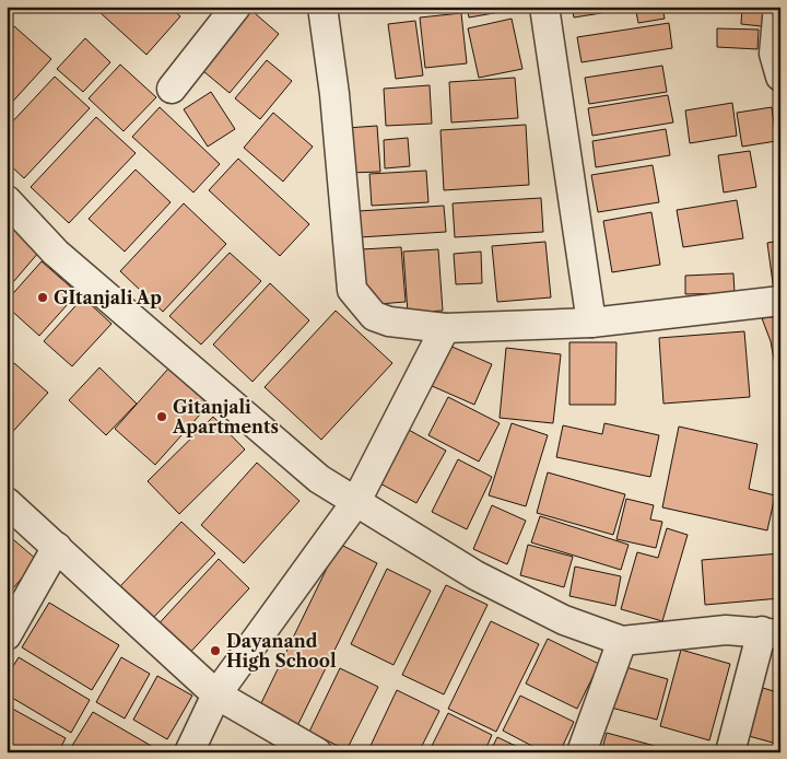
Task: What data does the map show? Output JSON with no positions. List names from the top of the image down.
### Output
{
  "places": ["GItanjali Ap", "Gitanjali Apartments", "Dayanand High School"]
}
